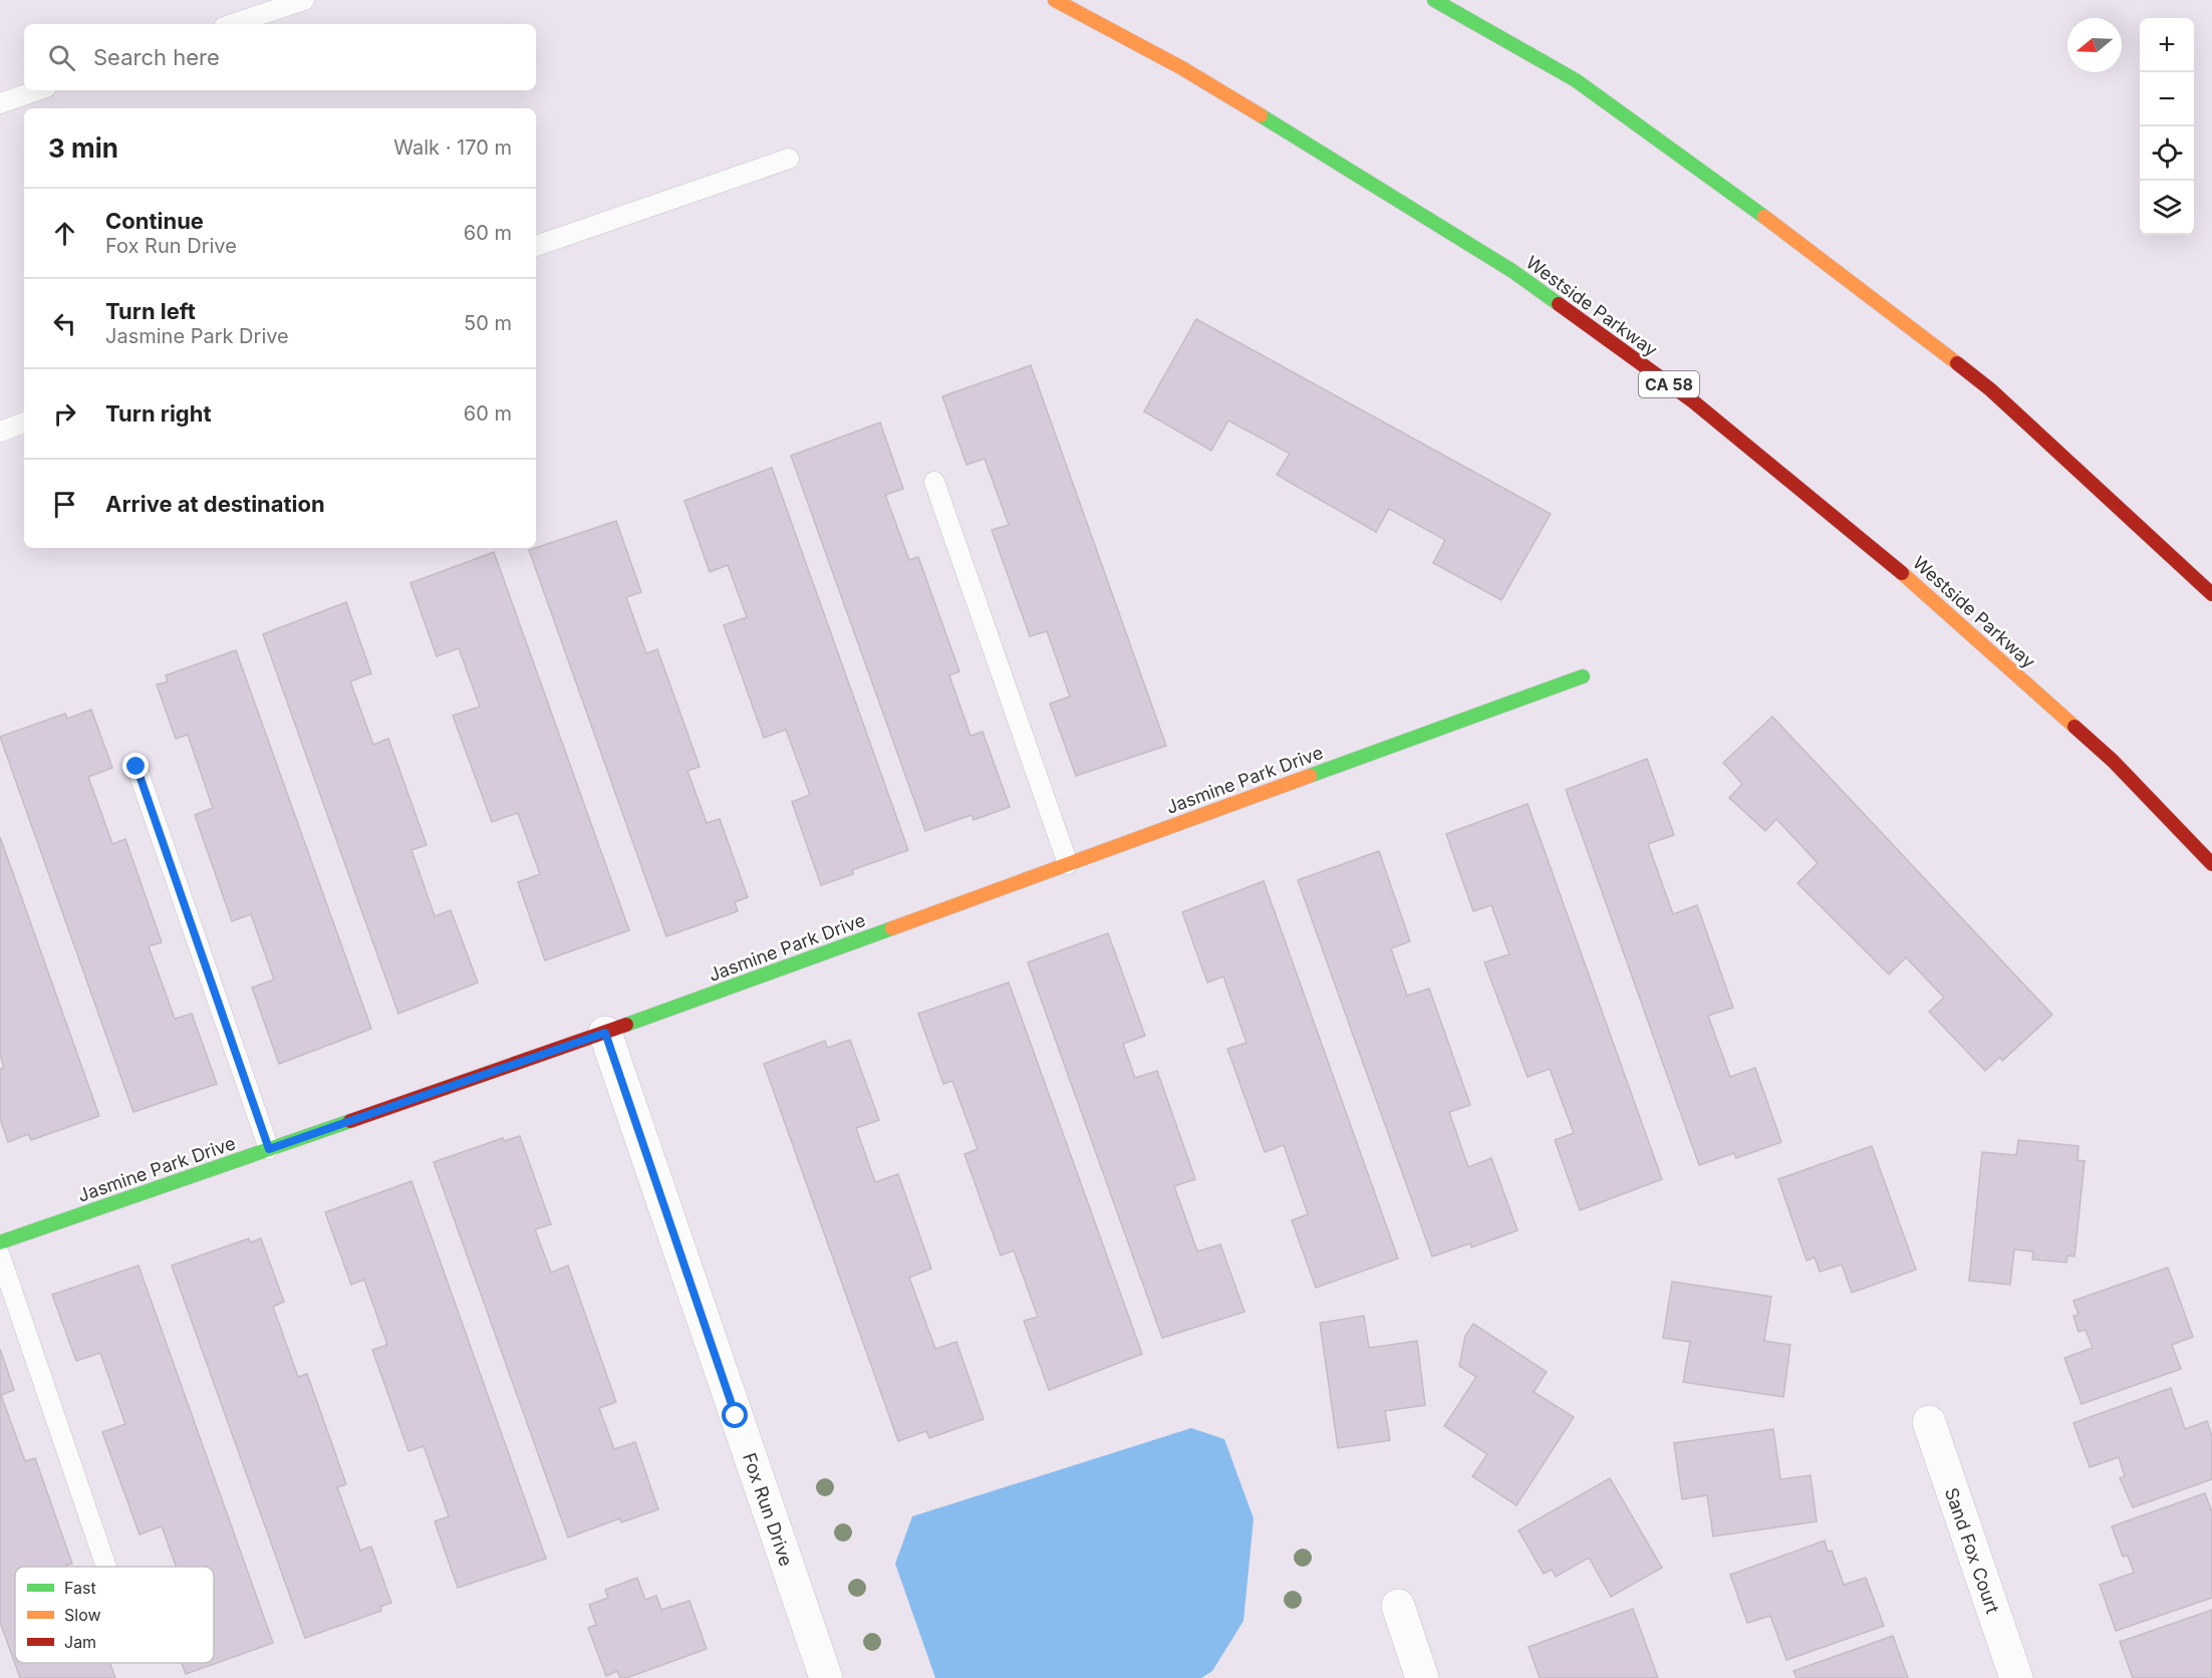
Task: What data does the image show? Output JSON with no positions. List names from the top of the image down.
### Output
{
  "streets": {
    "main road": ["Westside Parkway", "CA 58", "Jasmine Park Drive"],
    "street": ["Fox Run Drive", "Sand Fox Court"]
  },
  "crossings": [
    ["Jasmine Park Drive", "Fox Run Drive"]
  ],
  "legend": ["Fast", "Slow", "Jam"],
  "north": "left",
  "page": {
    "map_buttons": ["+", "−"],
    "search": "Search here",
    "heading": ["3 min", "Walk · 170 m"],
    "list": [
      ["Continue", "Fox Run Drive", "60 m"],
      ["Turn left", "Jasmine Park Drive", "50 m"],
      ["Turn right", "60 m"],
      "Arrive at destination"
    ]
  }
}
